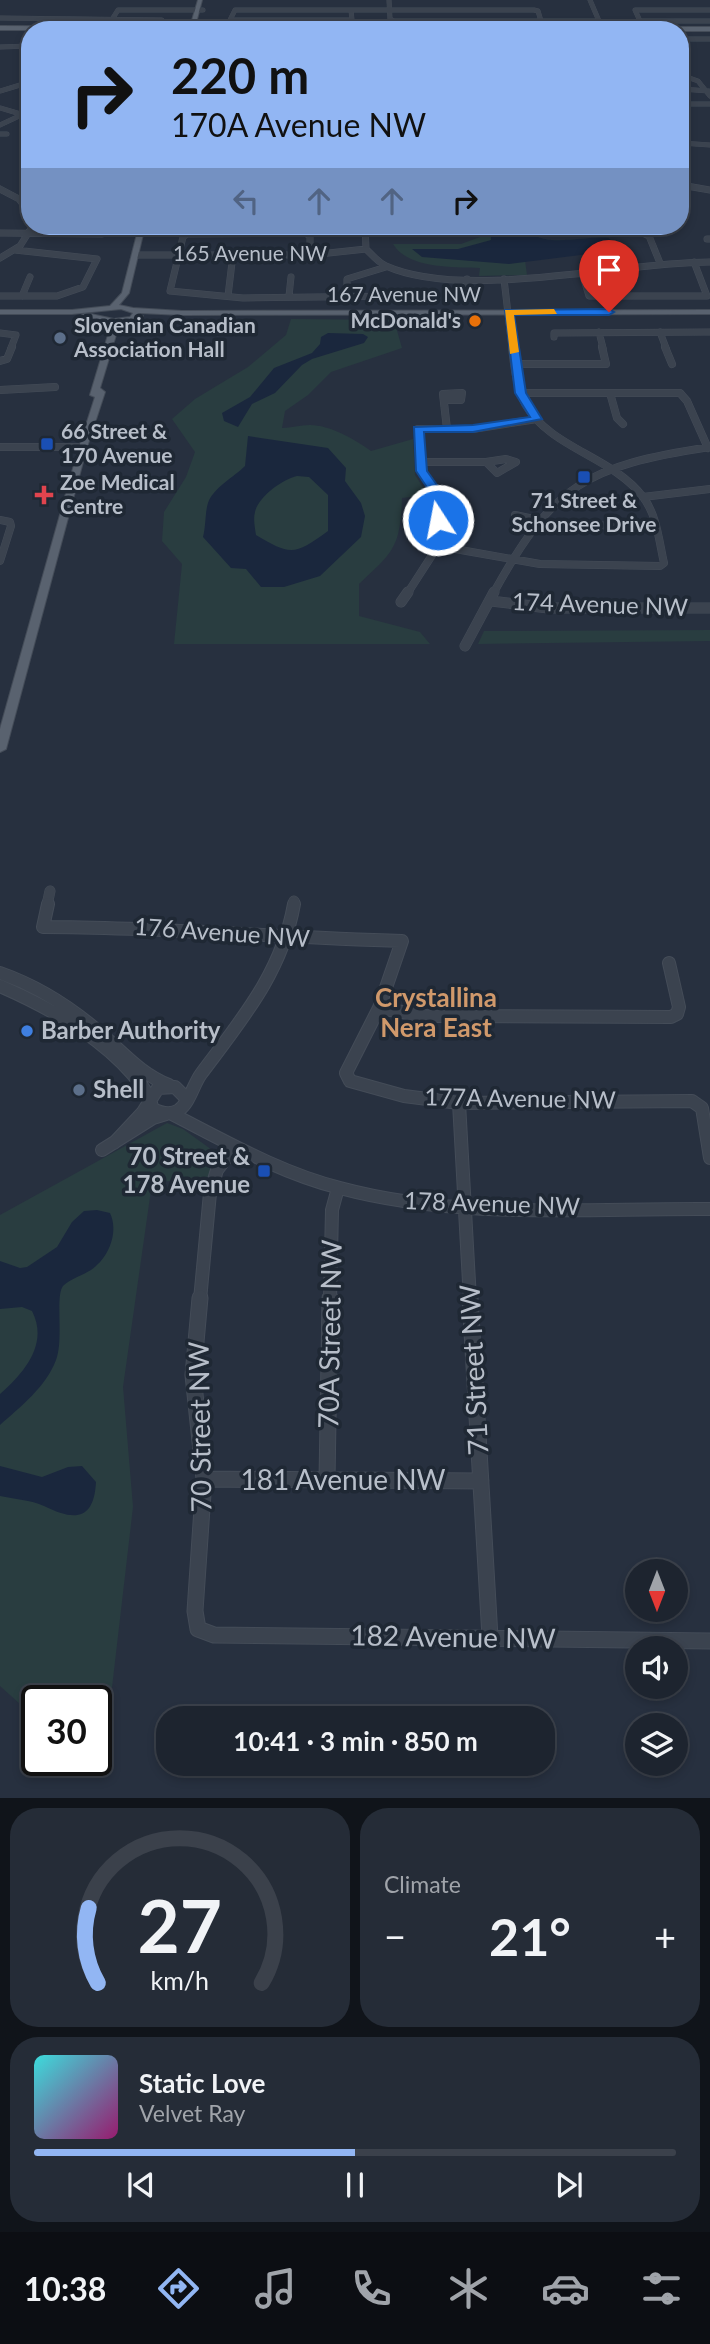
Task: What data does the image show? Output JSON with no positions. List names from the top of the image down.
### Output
{
  "streets": {
    "main road": ["167 Avenue NW"],
    "street": [
      "165 Avenue NW",
      "174 Avenue NW",
      "176 Avenue NW",
      "177A Avenue NW",
      "178 Avenue NW",
      "70A Street NW",
      "71 Street NW",
      "70 Street NW",
      "181 Avenue NW",
      "182 Avenue NW"
    ]
  },
  "crossings": [
    ["176 Avenue NW", "177A Avenue NW"],
    ["177A Avenue NW", "71 Street NW"],
    ["178 Avenue NW", "70A Street NW"],
    ["178 Avenue NW", "71 Street NW"],
    ["178 Avenue NW", "70 Street NW"],
    ["70A Street NW", "181 Avenue NW"],
    ["71 Street NW", "181 Avenue NW"],
    ["71 Street NW", "182 Avenue NW"],
    ["70 Street NW", "181 Avenue NW"],
    ["70 Street NW", "182 Avenue NW"]
  ],
  "districts": ["Crystallina Nera East"],
  "places": {
    "other": [
      "McDonald's",
      "Slovenian Canadian Association Hall",
      "Barber Authority",
      "Shell"
    ],
    "transit": ["66 Street & 170 Avenue", "71 Street & Schonsee Drive", "70 Street & 178 Avenue"],
    "health": ["Zoe Medical Centre"]
  },
  "north": "bottom",
  "page": {
    "turn": ["220 m", "170A Avenue NW"],
    "limit": "30",
    "trip": "10:41 · 3 min · 850 m",
    "tile": "Climate",
    "heat": ["−", "21°", "+"],
    "song": ["Static Love", "Velvet Ray"],
    "tabs": "10:38",
    "gauge": ["27", "km/h"]
  }
}
